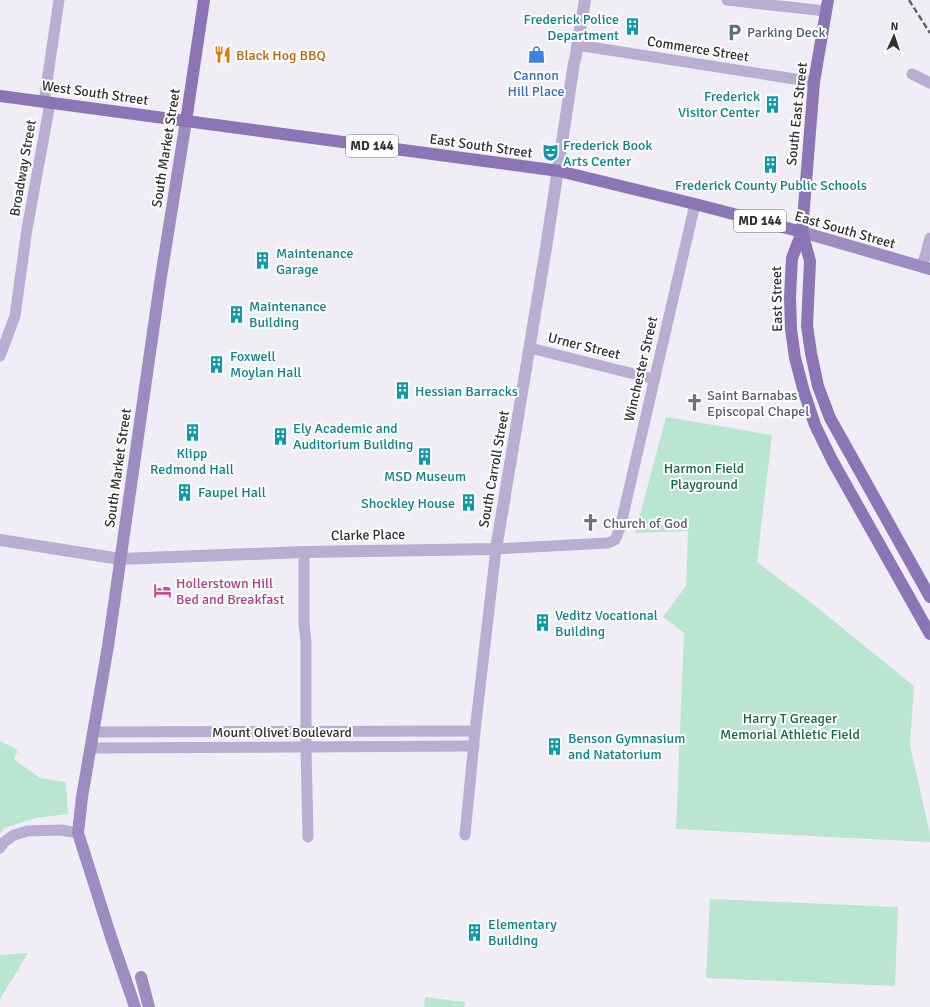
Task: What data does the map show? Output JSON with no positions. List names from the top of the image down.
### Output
{
  "streets": {
    "main road": [
      "West South Street",
      "South East Street",
      "MD 144",
      "East South Street",
      "South Market Street",
      "East Street"
    ],
    "street": [
      "Commerce Street",
      "Broadway Street",
      "Urner Street",
      "Winchester Street",
      "South Carroll Street",
      "Clarke Place",
      "Mount Olivet Boulevard"
    ]
  },
  "crossings": [
    ["Commerce Street", "South East Street"],
    ["Commerce Street", "South Carroll Street"],
    ["West South Street", "East South Street"],
    ["West South Street", "South Market Street"],
    ["West South Street", "Broadway Street"],
    ["South East Street", "East South Street"],
    ["South East Street", "East Street"],
    ["East South Street", "South Market Street"],
    ["East South Street", "East Street"],
    ["East South Street", "Winchester Street"],
    ["East South Street", "South Carroll Street"],
    ["South Market Street", "Clarke Place"],
    ["South Market Street", "Mount Olivet Boulevard"],
    ["Urner Street", "Winchester Street"],
    ["Urner Street", "South Carroll Street"],
    ["Winchester Street", "Clarke Place"],
    ["South Carroll Street", "Clarke Place"],
    ["South Carroll Street", "Mount Olivet Boulevard"]
  ],
  "parks": ["Harmon Field Playground", "Harry T Greager Memorial Athletic Field"],
  "places": {
    "building": [
      "Frederick Police Department",
      "Frederick Visitor Center",
      "Frederick County Public Schools",
      "Maintenance Garage",
      "Maintenance Building",
      "Foxwell Moylan Hall",
      "Hessian Barracks",
      "Klipp Redmond Hall",
      "Ely Academic and Auditorium Building",
      "MSD Museum",
      "Faupel Hall",
      "Shockley House",
      "Veditz Vocational Building",
      "Benson Gymnasium and Natatorium",
      "Elementary Building"
    ],
    "parking": ["Parking Deck"],
    "restaurant": ["Black Hog BBQ"],
    "shop": ["Cannon Hill Place"],
    "theatre": ["Frederick Book Arts Center"],
    "church": ["Saint Barnabas Episcopal Chapel", "Church of God"],
    "hotel": ["Hollerstown Hill Bed and Breakfast"]
  },
  "north": "top"
}
